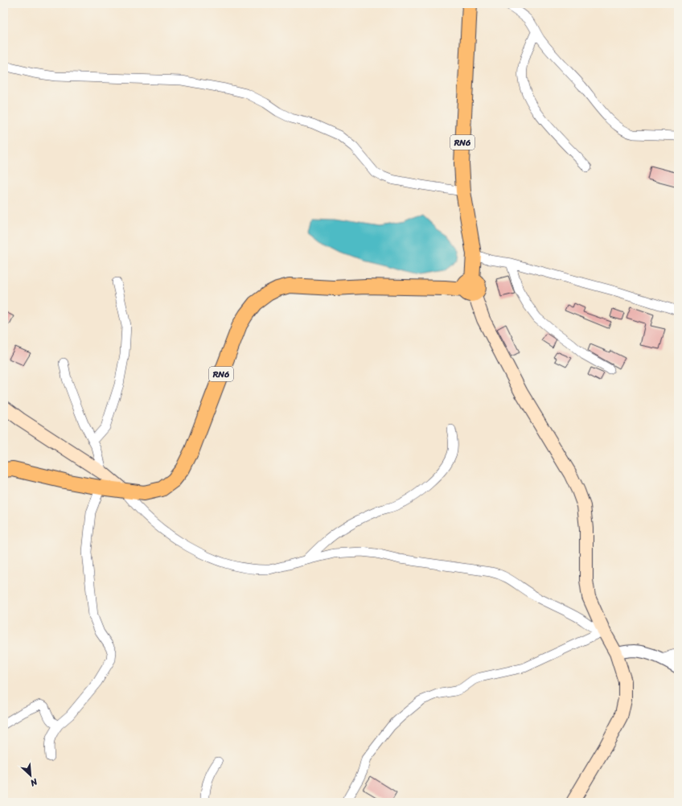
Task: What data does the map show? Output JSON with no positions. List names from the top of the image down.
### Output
{
  "streets": {
    "highway": ["RN6"]
  },
  "north": "bottom right"
}
